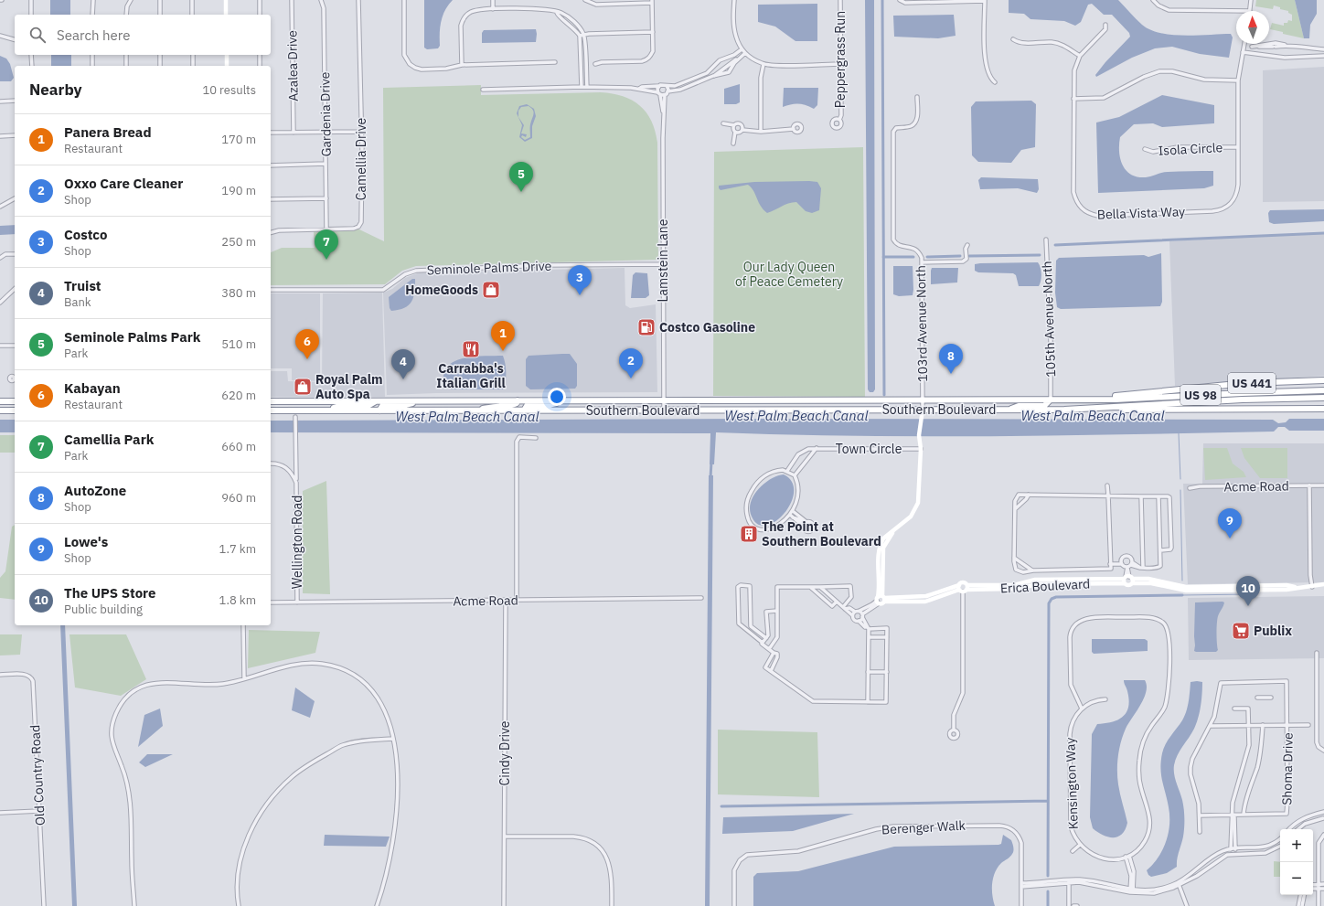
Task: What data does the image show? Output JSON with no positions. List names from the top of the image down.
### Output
{
  "streets": {
    "highway": ["US 441", "US 98", "Southern Boulevard"],
    "street": [
      "Peppergrass Run",
      "Azalea Drive",
      "Gardenia Drive",
      "Isola Circle",
      "Camellia Drive",
      "Bella Vista Way",
      "Lamstein Lane",
      "Seminole Palms Drive",
      "105th Avenue North",
      "103rd Avenue North",
      "Town Circle",
      "Acme Road",
      "Wellington Road",
      "Erica Boulevard",
      "Cindy Drive",
      "Shoma Drive",
      "Old Country Road",
      "Kensington Way",
      "Berenger Walk"
    ]
  },
  "crossings": [
    ["Gardenia Drive", "Camellia Drive"],
    ["Isola Circle", "Bella Vista Way"],
    ["Lamstein Lane", "Seminole Palms Drive"],
    ["Lamstein Lane", "Southern Boulevard"],
    ["105th Avenue North", "Southern Boulevard"],
    ["103rd Avenue North", "Southern Boulevard"],
    ["US 441", "Southern Boulevard"],
    ["Acme Road", "Wellington Road"],
    ["Acme Road", "Cindy Drive"]
  ],
  "water": ["West Palm Beach Canal"],
  "parks": ["Our Lady Queen of Peace Cemetery"],
  "places": {
    "shop": ["HomeGoods", "Royal Palm Auto Spa"],
    "fuel station": ["Costco Gasoline"],
    "restaurant": ["Carrabba's Italian Grill"],
    "building": ["The Point at Southern Boulevard"],
    "supermarket": ["Publix"]
  },
  "north": "top",
  "page": {
    "search": "Search here",
    "heading": ["Nearby", "10 results"],
    "list": [
      {
        "mark": "1",
        "name": "Panera Bread",
        "note": "Restaurant",
        "value": "170 m"
      },
      {
        "mark": "2",
        "name": "Oxxo Care Cleaner",
        "note": "Shop",
        "value": "190 m"
      },
      {
        "mark": "3",
        "name": "Costco",
        "note": "Shop",
        "value": "250 m"
      },
      {
        "mark": "4",
        "name": "Truist",
        "note": "Bank",
        "value": "380 m"
      },
      {
        "mark": "5",
        "name": "Seminole Palms Park",
        "note": "Park",
        "value": "510 m"
      },
      {
        "mark": "6",
        "name": "Kabayan",
        "note": "Restaurant",
        "value": "620 m"
      },
      {
        "mark": "7",
        "name": "Camellia Park",
        "note": "Park",
        "value": "660 m"
      },
      {
        "mark": "8",
        "name": "AutoZone",
        "note": "Shop",
        "value": "960 m"
      },
      {
        "mark": "9",
        "name": "Lowe's",
        "note": "Shop",
        "value": "1.7 km"
      },
      {
        "mark": "10",
        "name": "The UPS Store",
        "note": "Public building",
        "value": "1.8 km"
      }
    ],
    "pins": [
      "5",
      "7",
      "3",
      "1",
      "6",
      "8",
      "2",
      "4",
      "9",
      "10"
    ],
    "map_buttons": ["+", "−"]
  }
}
